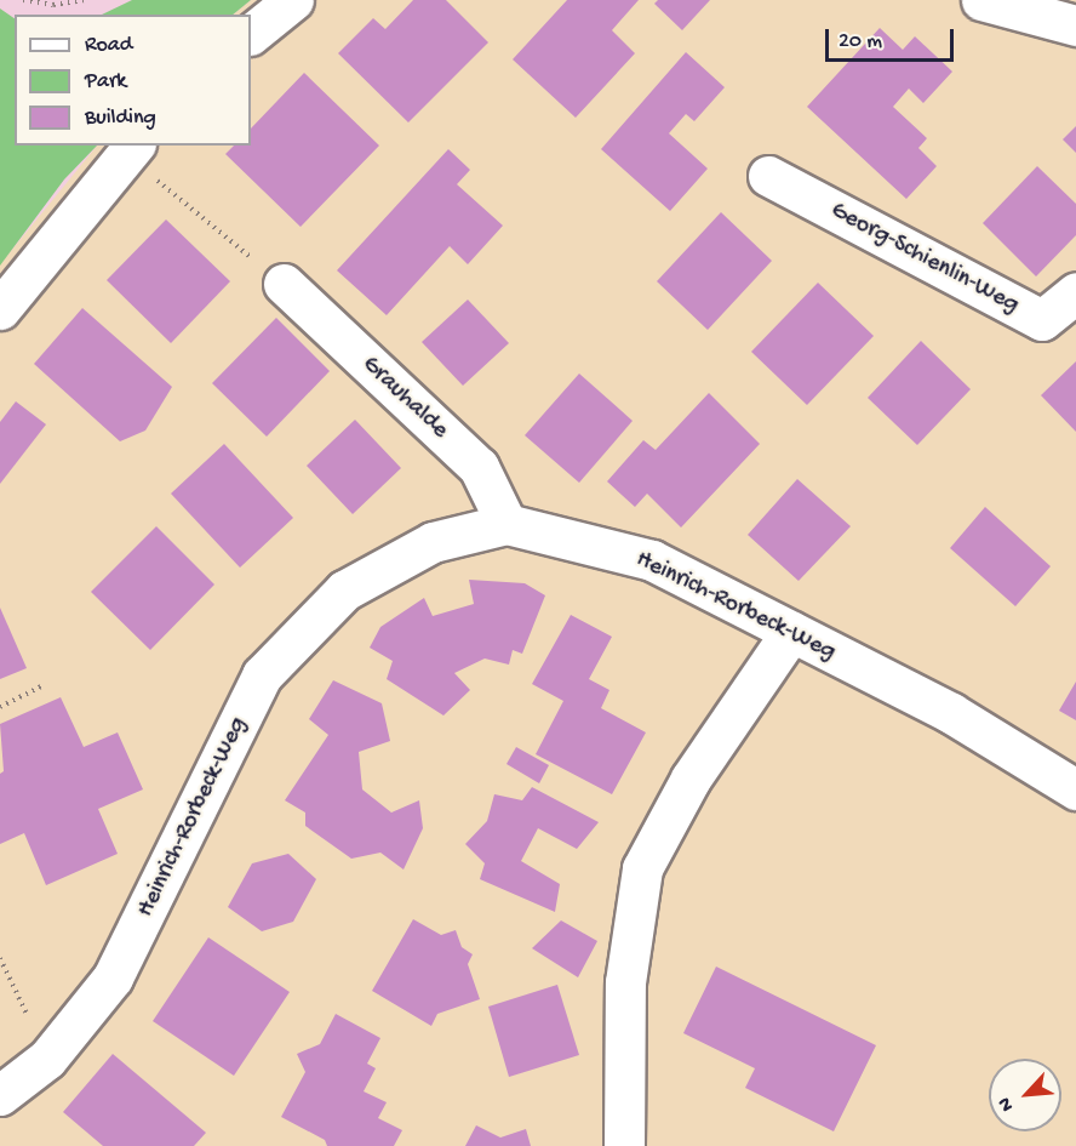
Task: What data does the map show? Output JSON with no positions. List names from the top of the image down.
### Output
{
  "streets": {
    "street": ["Georg-Schienlin-Weg", "Grauhalde", "Heinrich-Rorbeck-Weg"]
  },
  "crossings": [
    ["Grauhalde", "Heinrich-Rorbeck-Weg"]
  ],
  "legend": ["Road", "Park", "Building"],
  "scale_bar": "20 m",
  "north": "bottom left"
}
